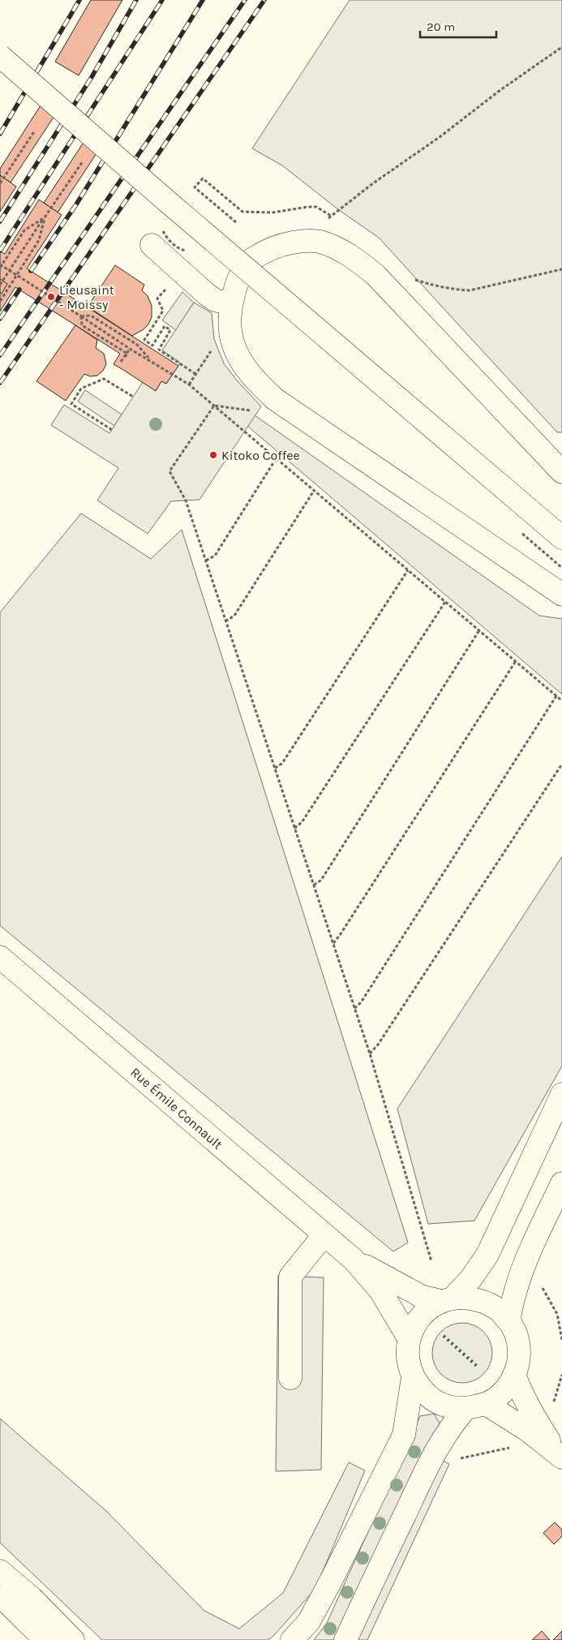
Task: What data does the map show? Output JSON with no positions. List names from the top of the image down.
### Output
{
  "streets": {
    "street": ["Rue Émile Connault"]
  },
  "places": ["Lieusaint - Moissy", "Kitoko Coffee"],
  "scale_bar": "20 m"
}
